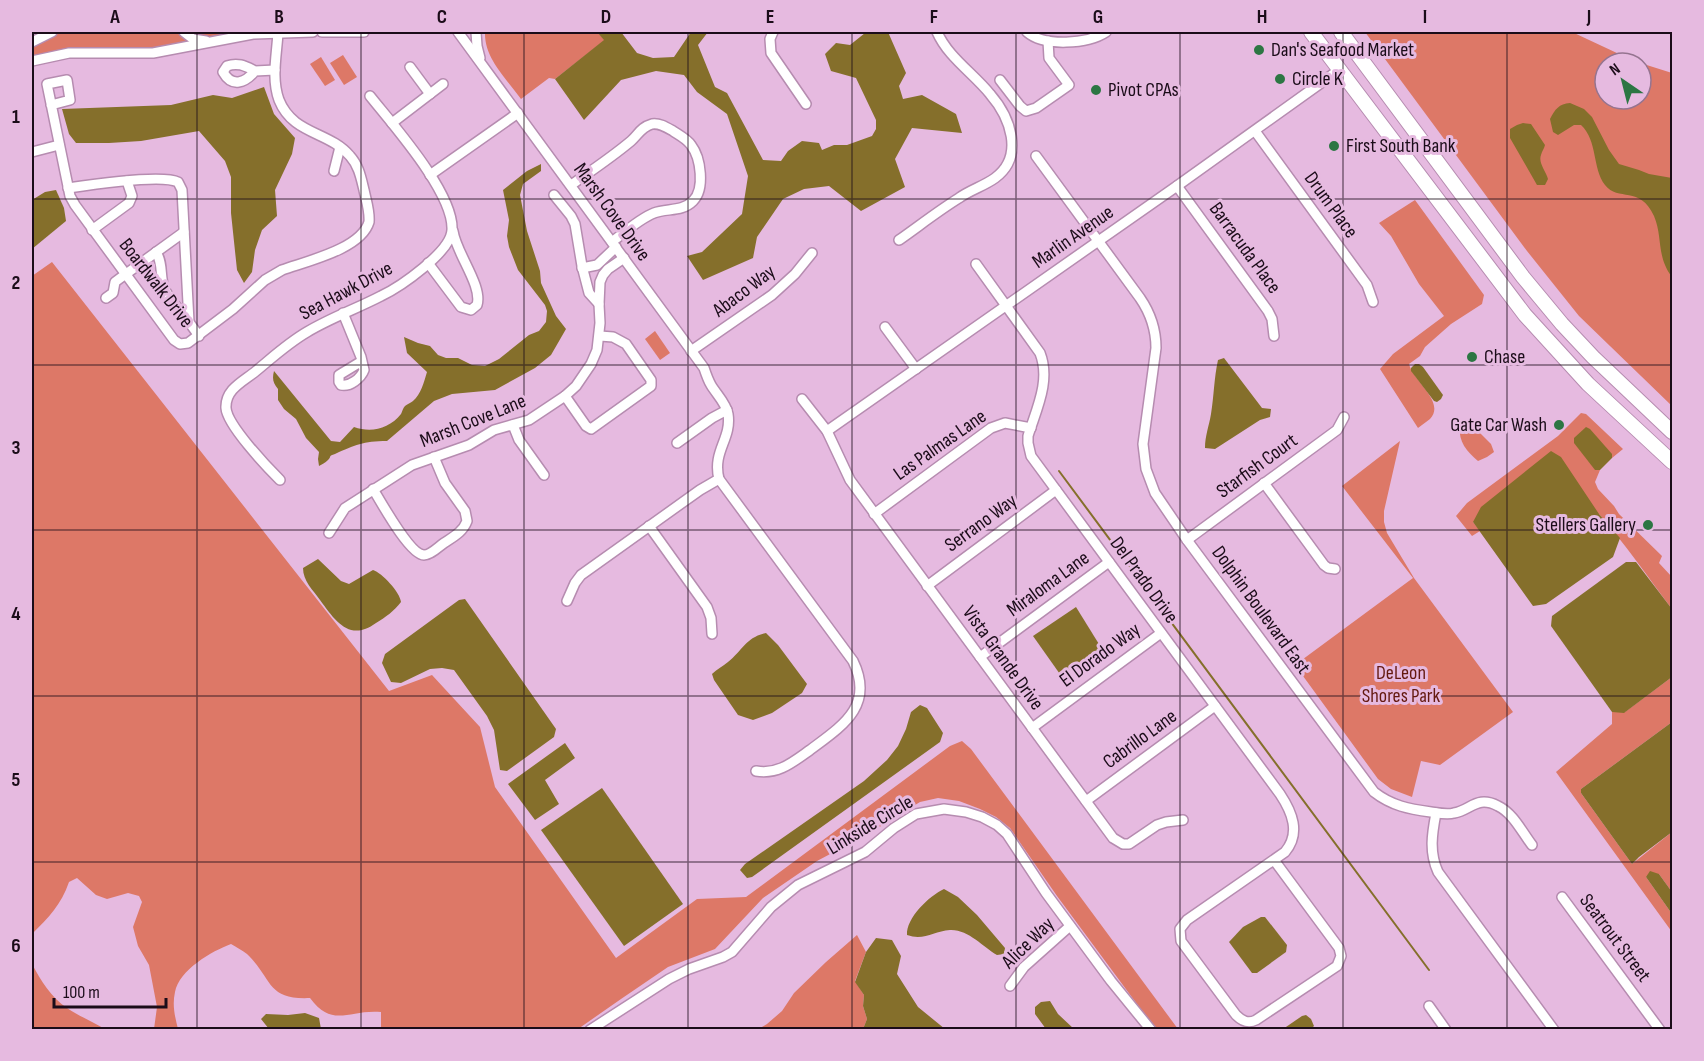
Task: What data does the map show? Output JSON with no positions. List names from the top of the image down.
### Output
{
  "streets": {
    "street": [
      "Drum Place",
      "Marsh Cove Drive",
      "Marlin Avenue",
      "Barracuda Place",
      "Boardwalk Drive",
      "Sea Hawk Drive",
      "Abaco Way",
      "Marsh Cove Lane",
      "Las Palmas Lane",
      "Starfish Court",
      "Serrano Way",
      "Del Prado Drive",
      "Miraloma Lane",
      "Dolphin Boulevard East",
      "El Dorado Way",
      "Vista Grande Drive",
      "Cabrillo Lane",
      "Linkside Circle",
      "Seatrout Street",
      "Alice Way"
    ]
  },
  "crossings": [
    ["Drum Place", "Marlin Avenue"],
    ["Marsh Cove Drive", "Abaco Way"],
    ["Marlin Avenue", "Barracuda Place"],
    ["Marlin Avenue", "Del Prado Drive"],
    ["Marlin Avenue", "Dolphin Boulevard East"],
    ["Marlin Avenue", "Vista Grande Drive"],
    ["Las Palmas Lane", "Del Prado Drive"],
    ["Las Palmas Lane", "Vista Grande Drive"],
    ["Starfish Court", "Dolphin Boulevard East"],
    ["Serrano Way", "Del Prado Drive"],
    ["Serrano Way", "Vista Grande Drive"],
    ["Del Prado Drive", "Miraloma Lane"],
    ["Del Prado Drive", "El Dorado Way"],
    ["Del Prado Drive", "Cabrillo Lane"],
    ["Miraloma Lane", "Vista Grande Drive"],
    ["El Dorado Way", "Vista Grande Drive"],
    ["Vista Grande Drive", "Cabrillo Lane"],
    ["Linkside Circle", "Alice Way"]
  ],
  "parks": ["DeLeon Shores Park"],
  "places": [
    "Dan's Seafood Market",
    "Circle K",
    "Pivot CPAs",
    "First South Bank",
    "Chase",
    "Gate Car Wash",
    "Stellers Gallery"
  ],
  "scale_bar": "100 m",
  "north": "top left",
  "grid": {
    "columns": [
      "A",
      "B",
      "C",
      "D",
      "E",
      "F",
      "G",
      "H",
      "I",
      "J"
    ],
    "rows": [
      "1",
      "2",
      "3",
      "4",
      "5",
      "6"
    ]
  }
}
